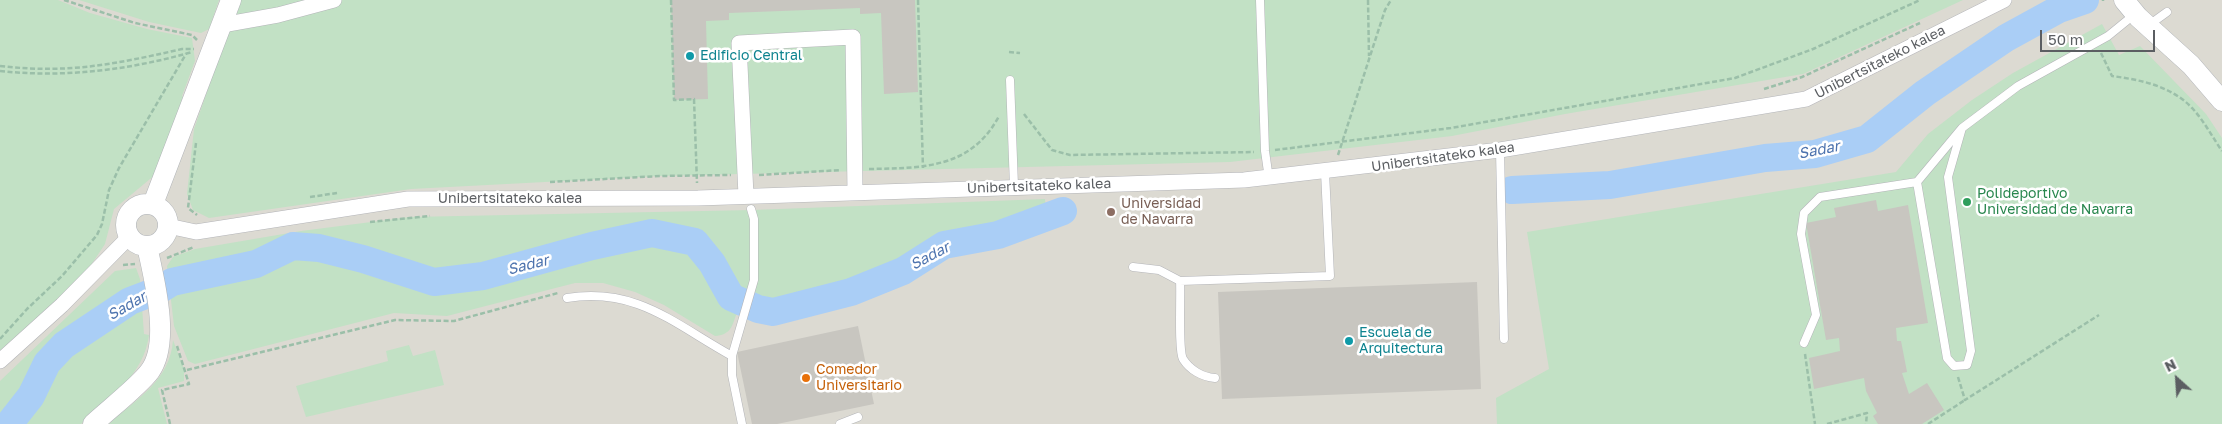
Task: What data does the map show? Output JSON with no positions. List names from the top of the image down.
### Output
{
  "streets": {
    "street": ["Unibertsitateko kalea"]
  },
  "water": ["Sadar"],
  "places": [
    "Edificio Central",
    "Polideportivo Universidad de Navarra",
    "Universidad de Navarra",
    "Escuela de Arquitectura",
    "Comedor Universitario"
  ],
  "scale_bar": "50 m",
  "north": "top left"
}
